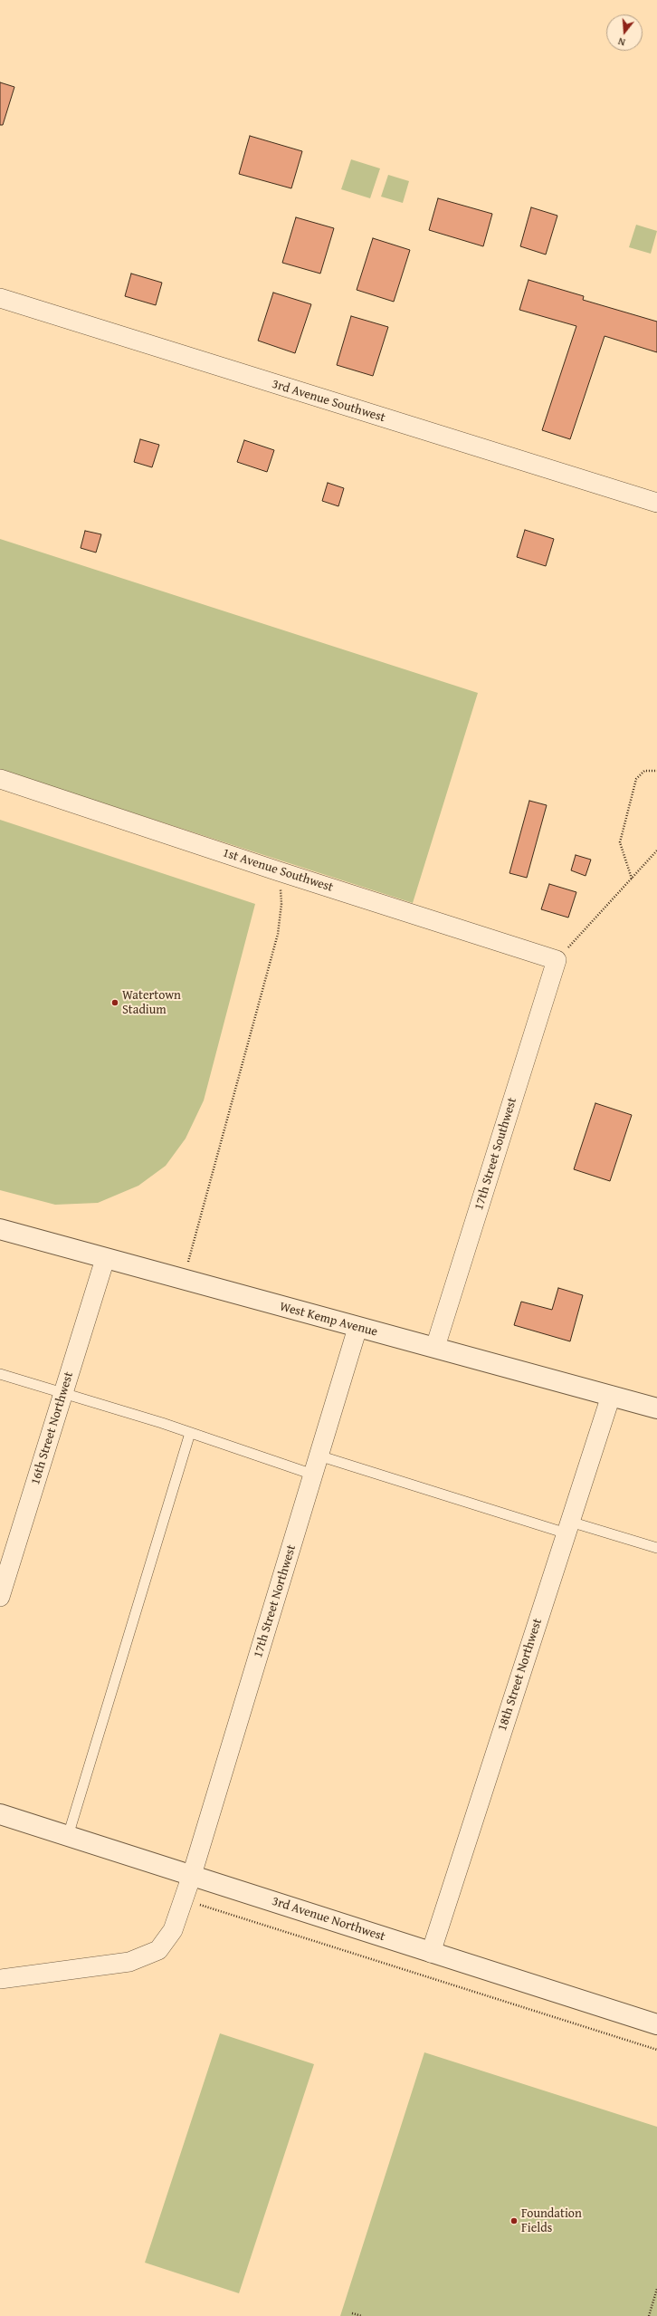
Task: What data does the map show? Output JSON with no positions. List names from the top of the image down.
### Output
{
  "streets": {
    "street": [
      "3rd Avenue Southwest",
      "1st Avenue Southwest",
      "17th Street Southwest",
      "West Kemp Avenue",
      "16th Street Northwest",
      "17th Street Northwest",
      "18th Street Northwest",
      "3rd Avenue Northwest"
    ]
  },
  "crossings": [
    ["1st Avenue Southwest", "17th Street Southwest"],
    ["17th Street Southwest", "West Kemp Avenue"],
    ["West Kemp Avenue", "16th Street Northwest"],
    ["West Kemp Avenue", "17th Street Northwest"],
    ["West Kemp Avenue", "18th Street Northwest"],
    ["17th Street Northwest", "3rd Avenue Northwest"],
    ["18th Street Northwest", "3rd Avenue Northwest"]
  ],
  "places": ["Watertown Stadium", "Foundation Fields"],
  "north": "bottom"
}
